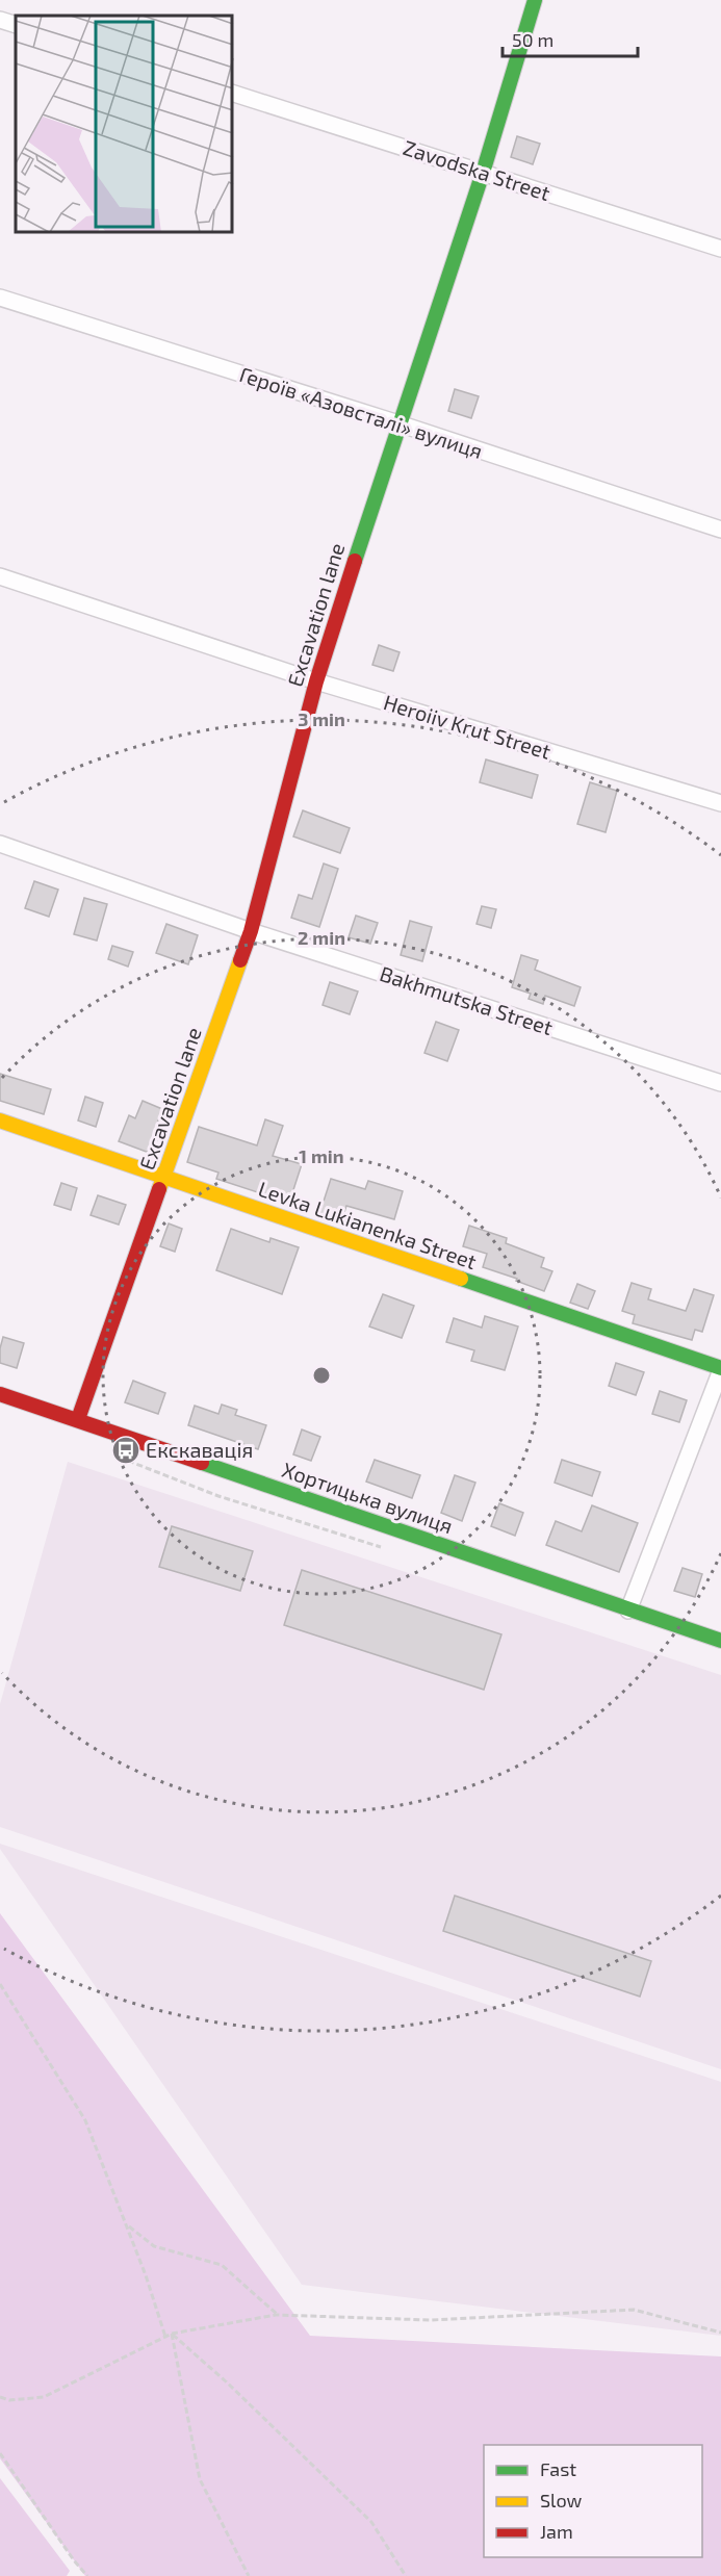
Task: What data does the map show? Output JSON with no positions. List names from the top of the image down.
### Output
{
  "streets": {
    "street": [
      "Zavodska Street",
      "Героїв «Азовсталі» вулиця",
      "Excavation lane",
      "Heroiiv Krut Street",
      "Bakhmutska Street",
      "Levka Lukianenka Street",
      "Хортицька вулиця"
    ]
  },
  "crossings": [
    ["Zavodska Street", "Excavation lane"],
    ["Героїв «Азовсталі» вулиця", "Excavation lane"],
    ["Excavation lane", "Heroiiv Krut Street"],
    ["Excavation lane", "Bakhmutska Street"],
    ["Excavation lane", "Levka Lukianenka Street"],
    ["Excavation lane", "Хортицька вулиця"]
  ],
  "places": {
    "bus stop": ["Екскавація"]
  },
  "legend": ["Fast", "Slow", "Jam"],
  "scale_bar": "50 m",
  "rings": ["3 min", "2 min", "1 min"]
}
